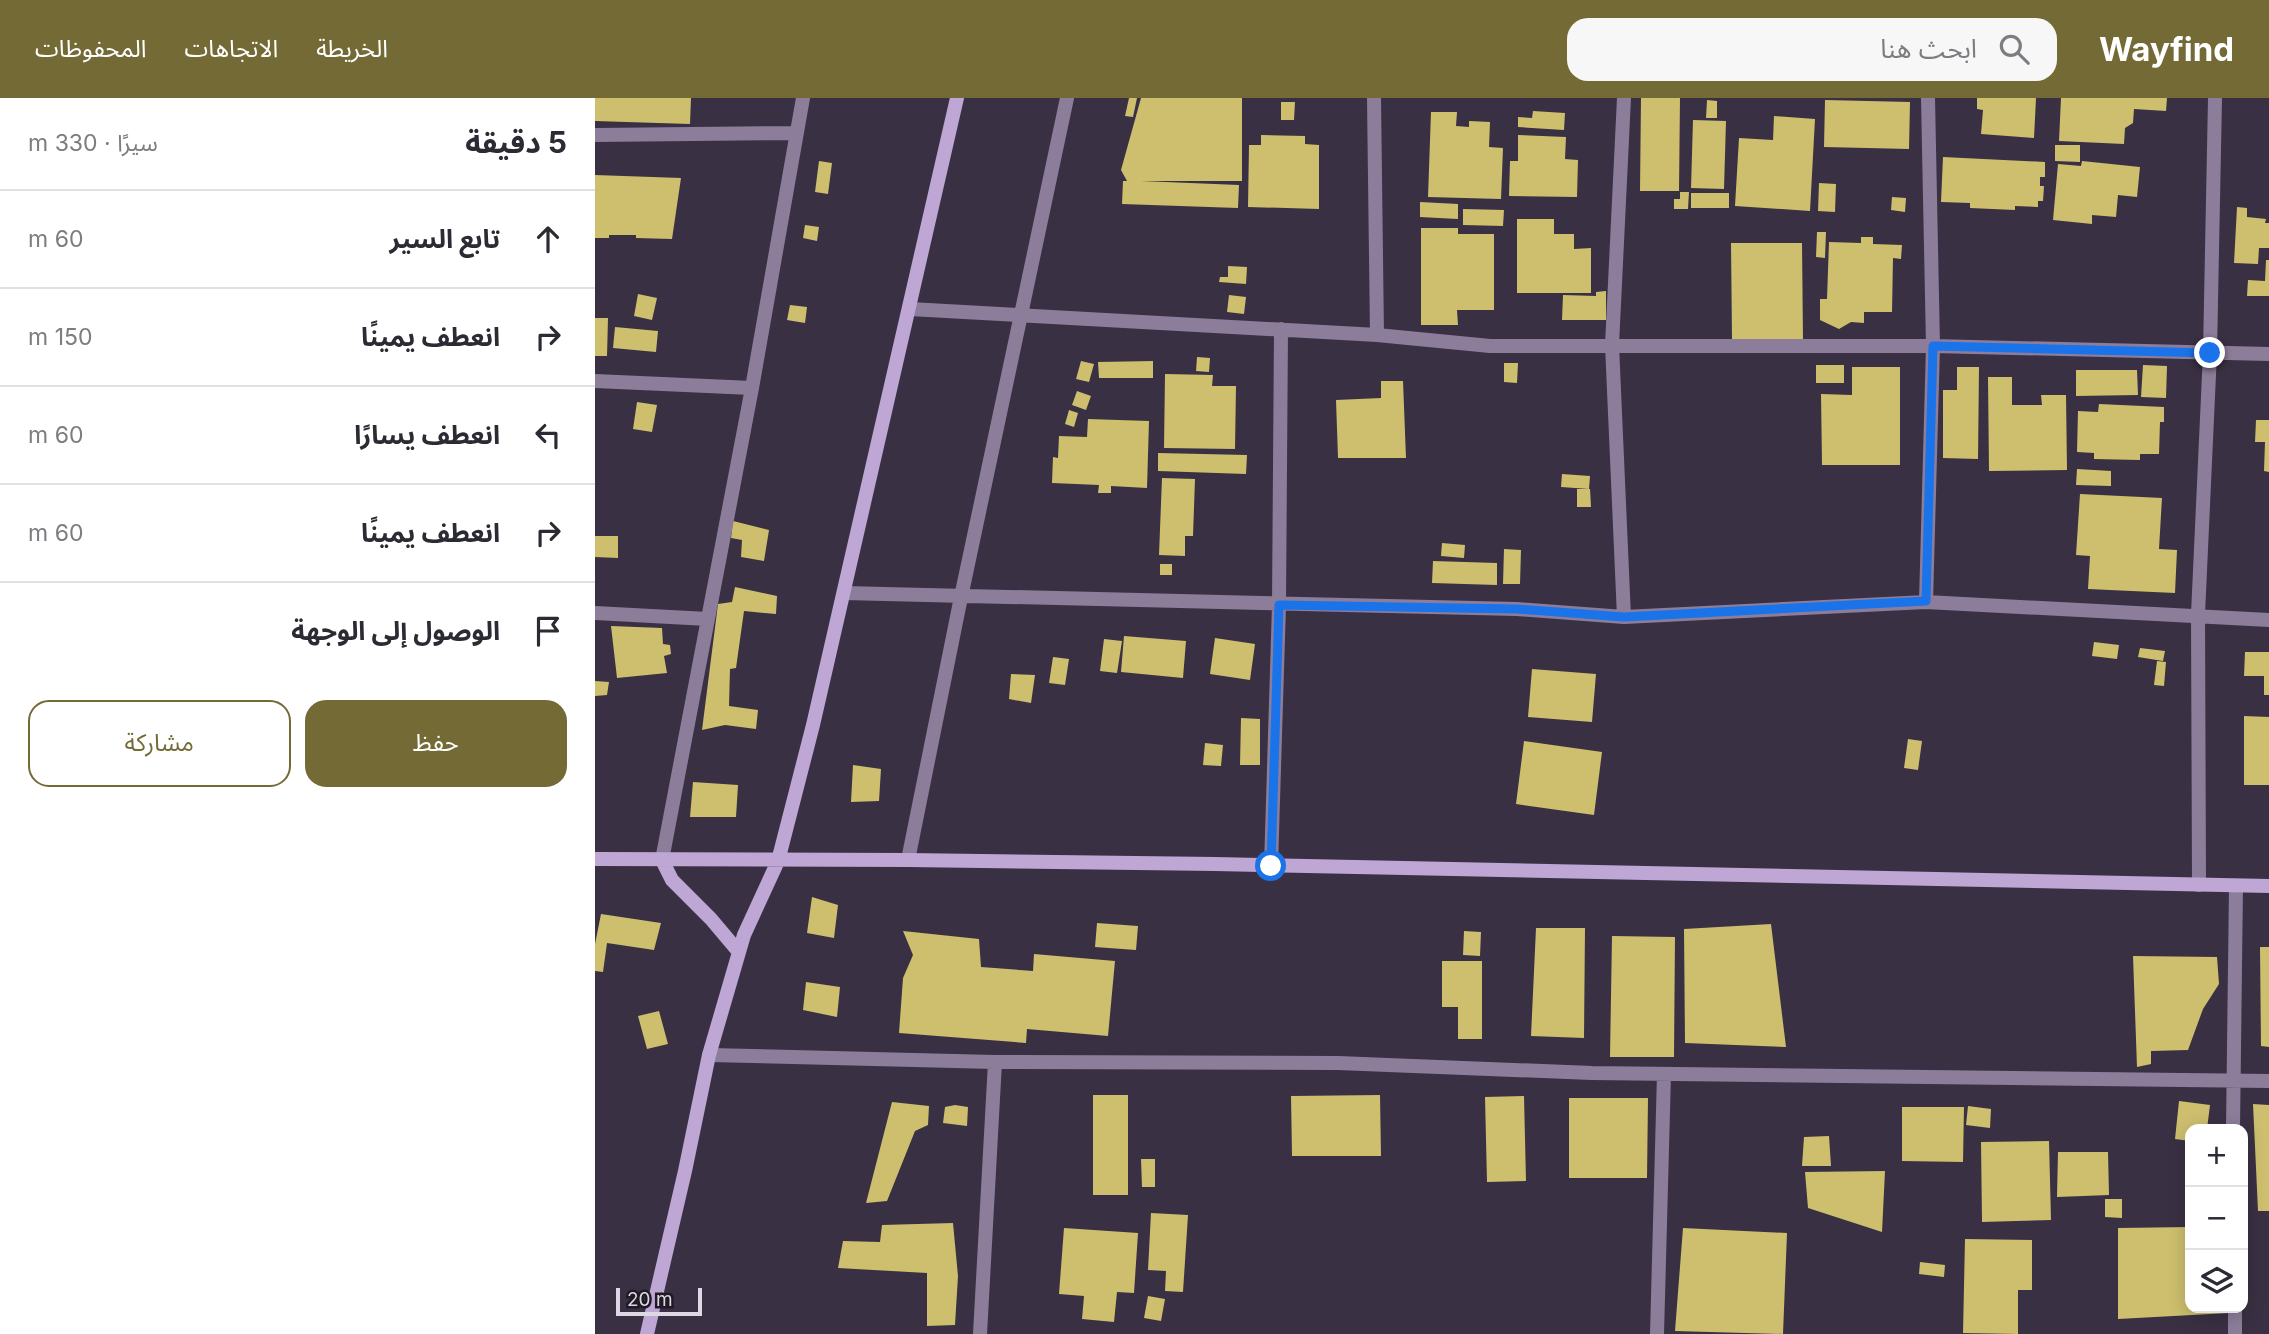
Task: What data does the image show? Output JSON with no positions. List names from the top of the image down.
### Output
{
  "scale_bar": "20 m",
  "page": {
    "header": "Wayfind",
    "search": "ابحث هنا",
    "nav": ["الخريطة", "الاتجاهات", "المحفوظات"],
    "heading": ["5 دقيقة", "سيرًا · 330 m"],
    "list": [
      ["تابع السير", "60 m"],
      ["انعطف يمينًا", "150 m"],
      ["انعطف يسارًا", "60 m"],
      ["انعطف يمينًا", "60 m"],
      "الوصول إلى الوجهة"
    ],
    "buttons": ["حفظ", "مشاركة"],
    "map_buttons": ["+", "−"],
    "scale": "20 m"
  }
}
